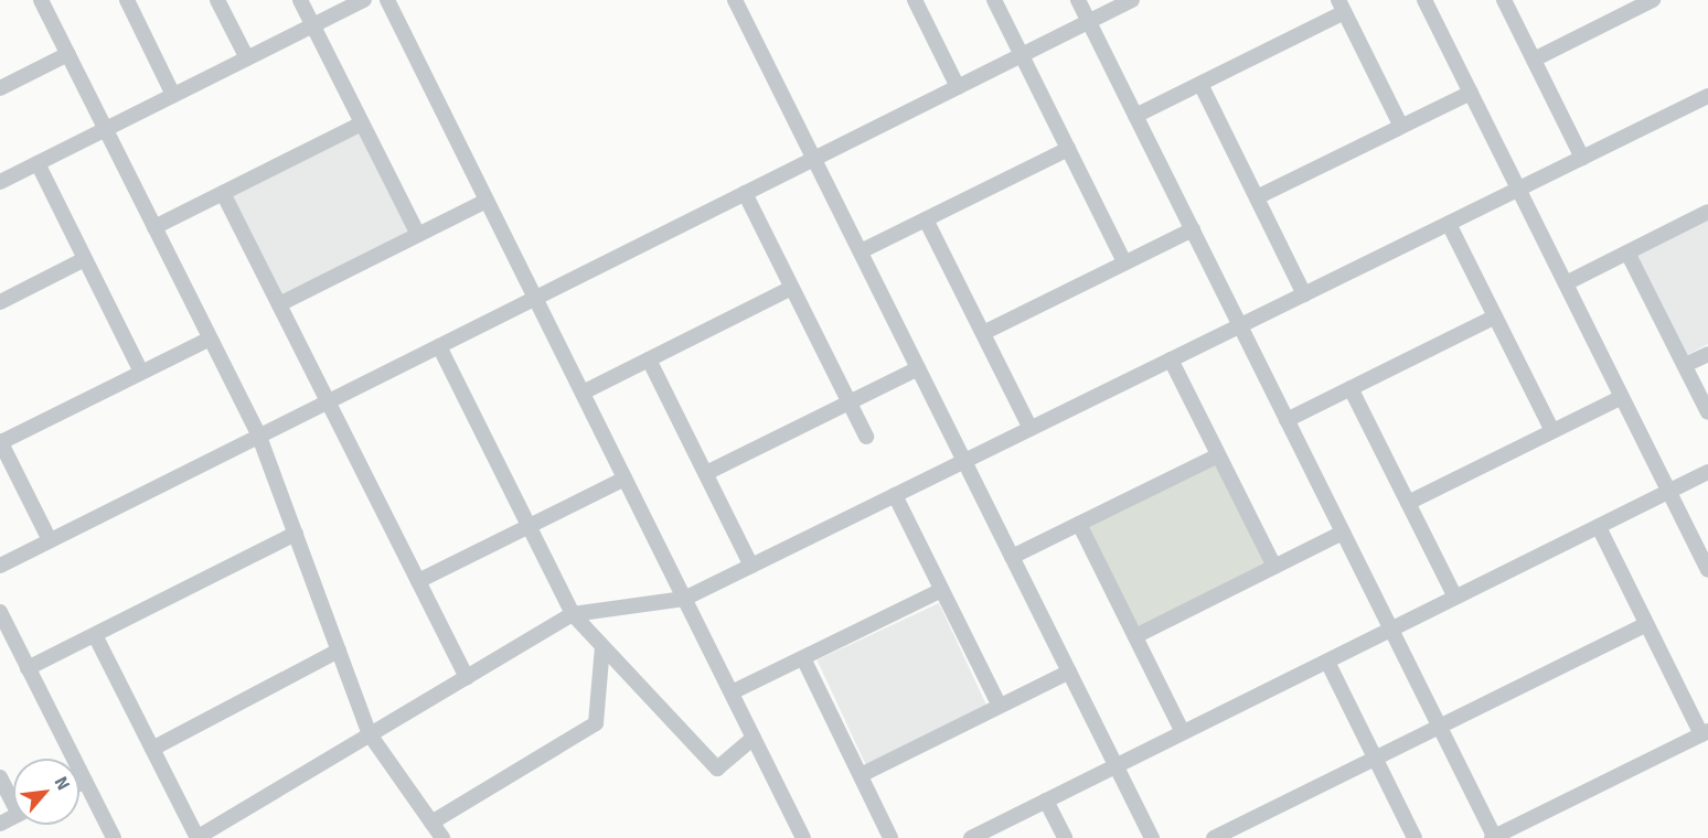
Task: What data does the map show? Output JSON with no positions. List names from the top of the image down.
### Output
{
  "north": "top right"
}
